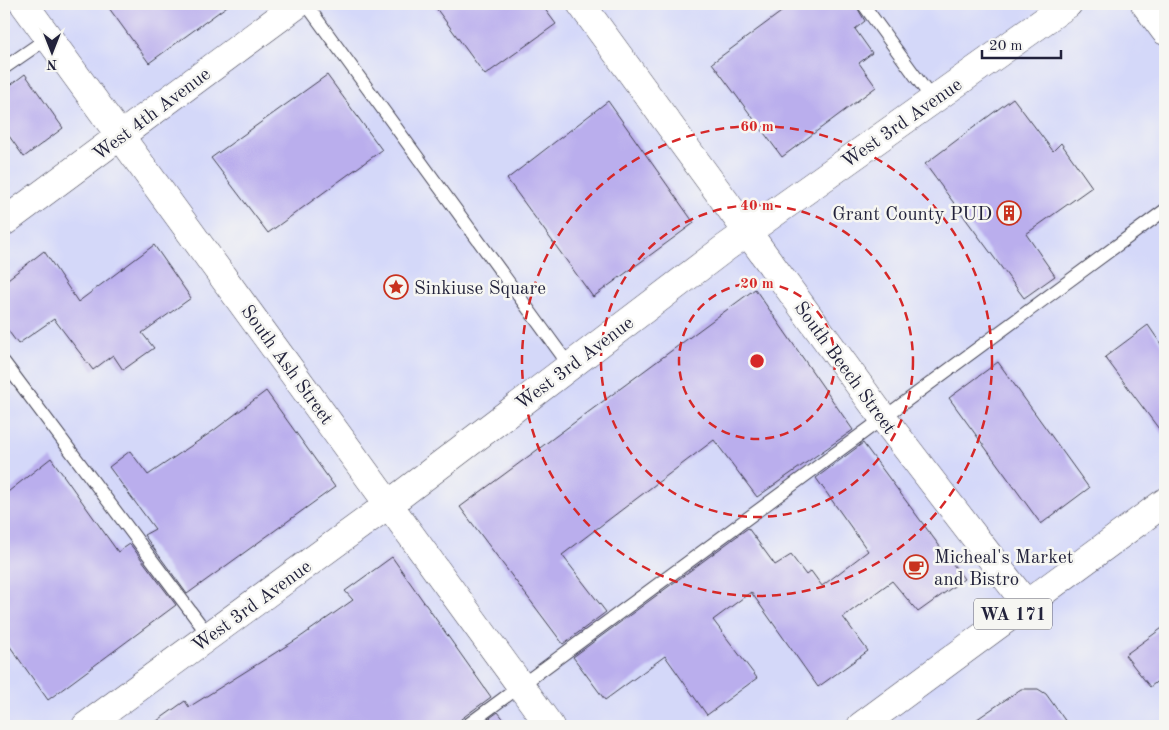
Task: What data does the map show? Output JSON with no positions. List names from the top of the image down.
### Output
{
  "streets": {
    "main road": [
      "West 4th Avenue",
      "West 3rd Avenue",
      "South Ash Street",
      "South Beech Street",
      "WA 171"
    ]
  },
  "crossings": [
    ["West 4th Avenue", "South Ash Street"],
    ["West 3rd Avenue", "South Ash Street"],
    ["West 3rd Avenue", "South Beech Street"],
    ["South Beech Street", "WA 171"]
  ],
  "places": {
    "building": ["Grant County PUD"],
    "place": ["Sinkiuse Square"],
    "cafe": ["Micheal's Market and Bistro"]
  },
  "scale_bar": "20 m",
  "north": "bottom",
  "rings": ["60 m", "40 m", "20 m"]
}
